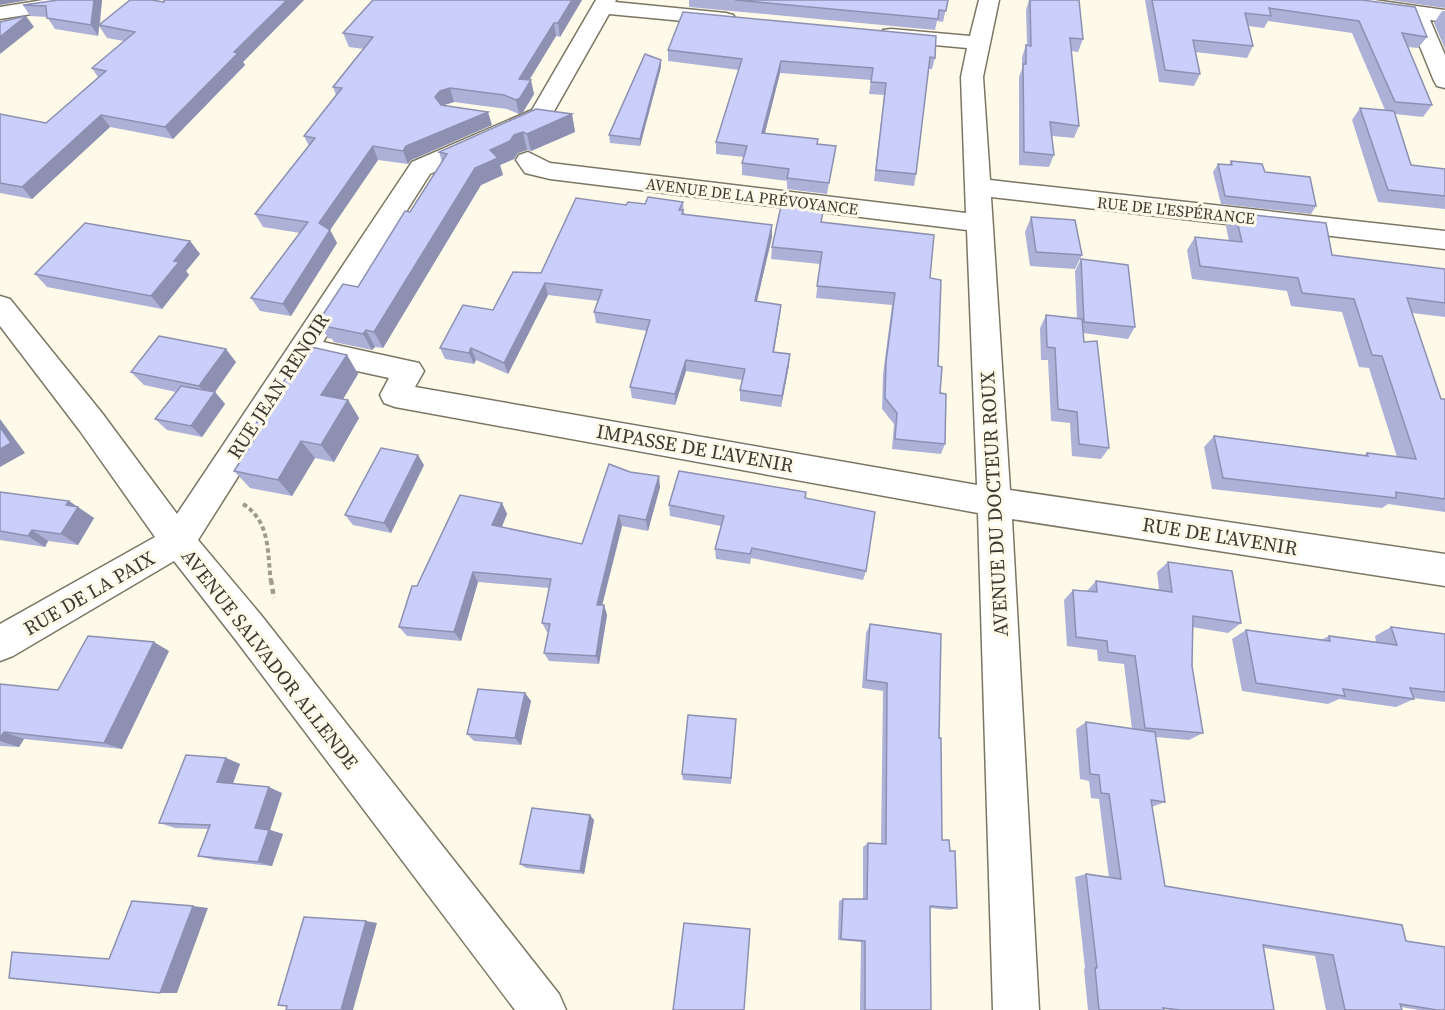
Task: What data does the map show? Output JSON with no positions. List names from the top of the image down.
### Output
{
  "streets": {
    "street": [
      "AVENUE DE LA PRÉVOYANCE",
      "RUE DE L'ESPÉRANCE",
      "RUE JEAN RENOIR",
      "IMPASSE DE L'AVENIR",
      "AVENUE DU DOCTEUR ROUX",
      "RUE DE L'AVENIR",
      "RUE DE LA PAIX",
      "AVENUE SALVADOR ALLENDE"
    ]
  },
  "crossings": [
    ["AVENUE DE LA PRÉVOYANCE", "AVENUE DU DOCTEUR ROUX"],
    ["RUE DE L'ESPÉRANCE", "AVENUE DU DOCTEUR ROUX"],
    ["RUE JEAN RENOIR", "RUE DE LA PAIX"],
    ["RUE JEAN RENOIR", "AVENUE SALVADOR ALLENDE"],
    ["IMPASSE DE L'AVENIR", "AVENUE DU DOCTEUR ROUX"],
    ["IMPASSE DE L'AVENIR", "RUE DE L'AVENIR"],
    ["AVENUE DU DOCTEUR ROUX", "RUE DE L'AVENIR"],
    ["RUE DE LA PAIX", "AVENUE SALVADOR ALLENDE"]
  ]
}
